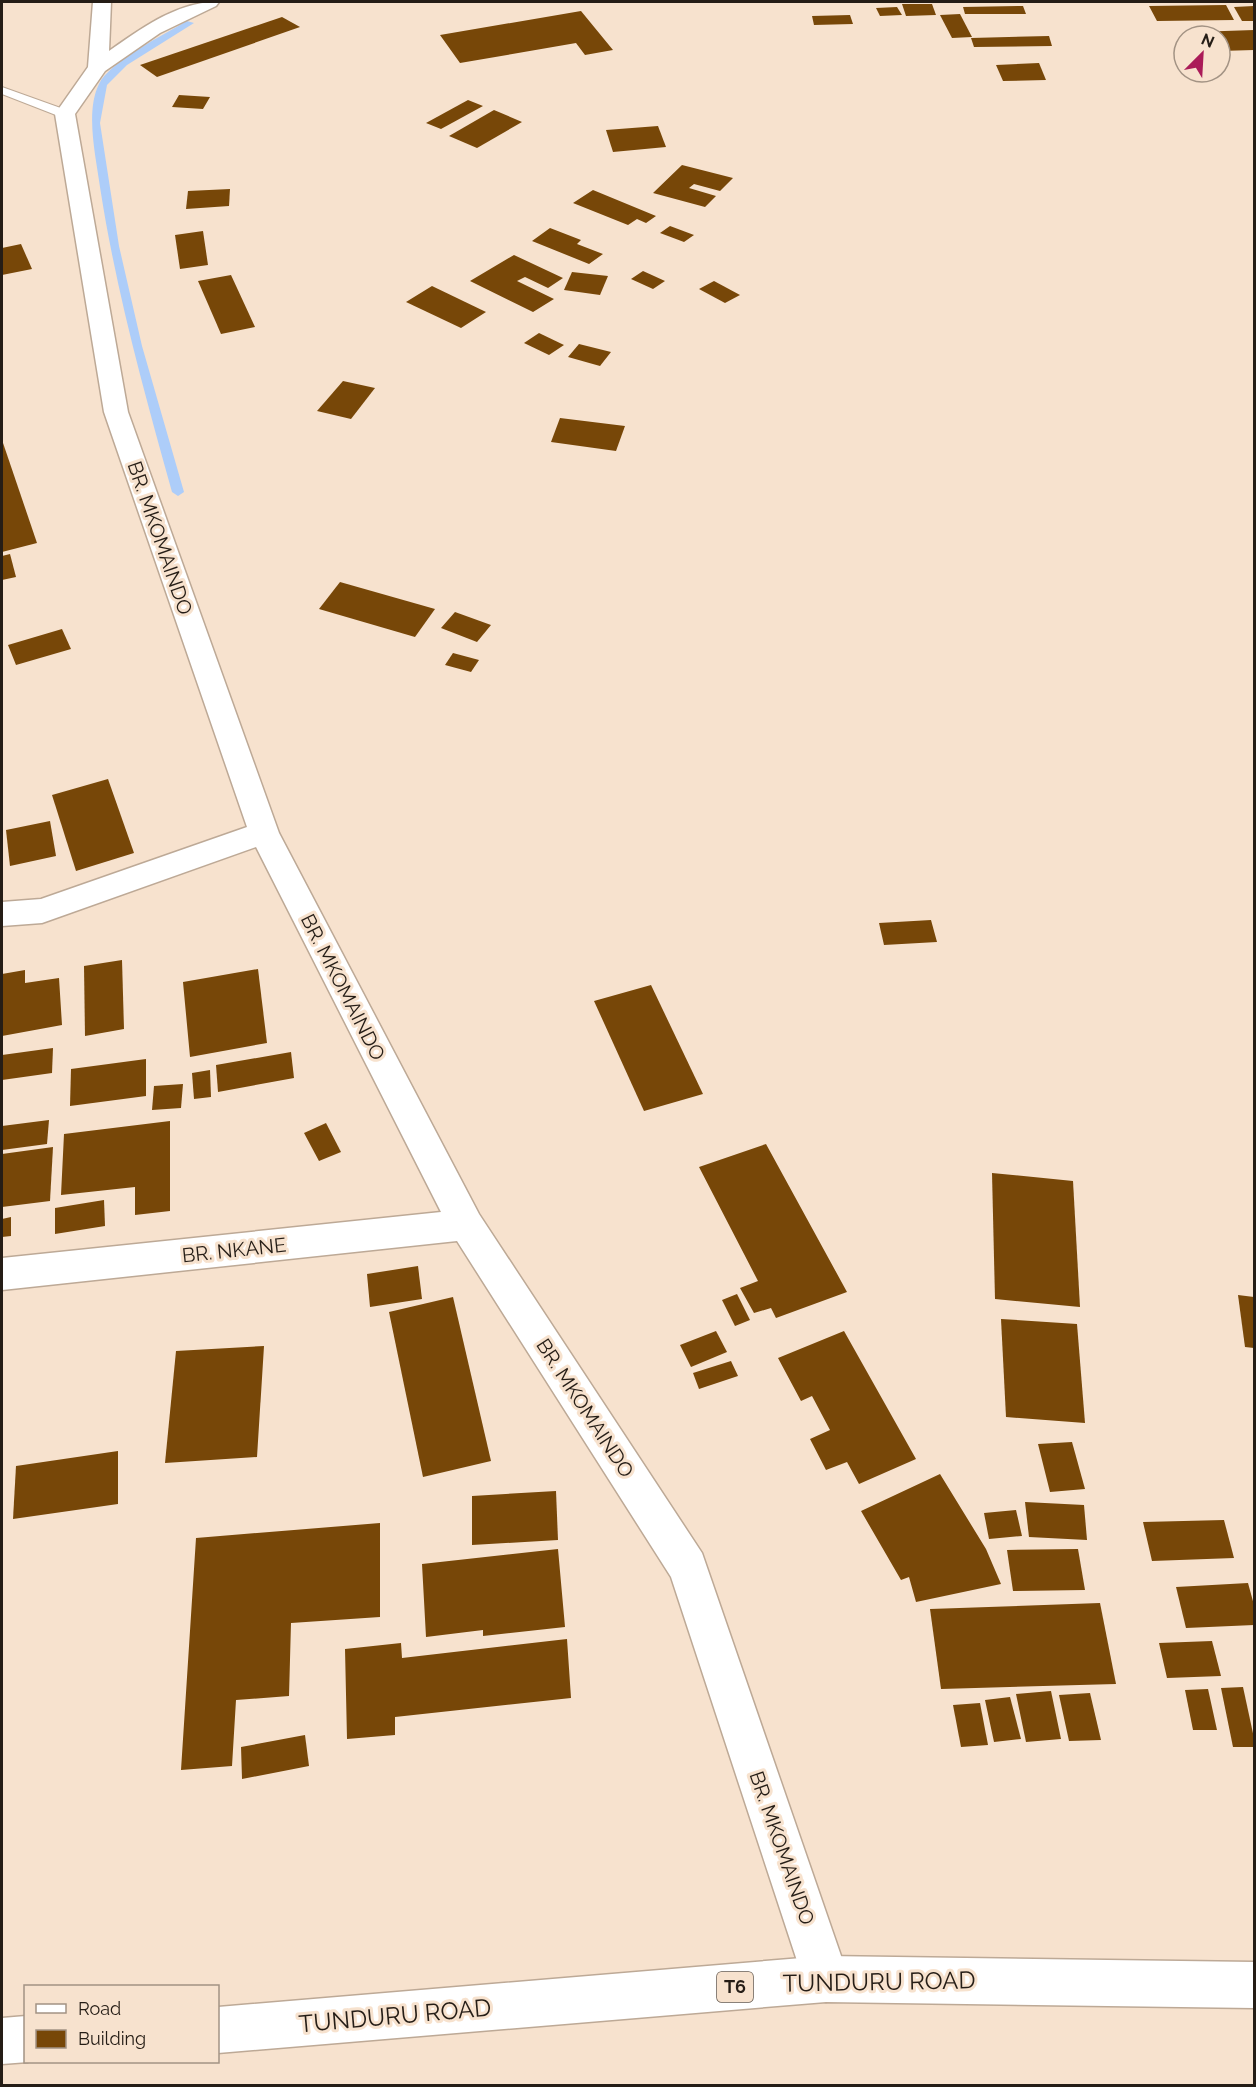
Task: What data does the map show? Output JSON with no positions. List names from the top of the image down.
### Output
{
  "streets": {
    "main road": [
      "BR. MKOMAINDO",
      "BR. NKANE",
      "TUNDURU ROAD",
      "T6"
    ]
  },
  "crossings": [
    ["BR. MKOMAINDO", "BR. NKANE"],
    ["BR. MKOMAINDO", "TUNDURU ROAD"]
  ],
  "legend": ["Road", "Building"],
  "north": "top right"
}
